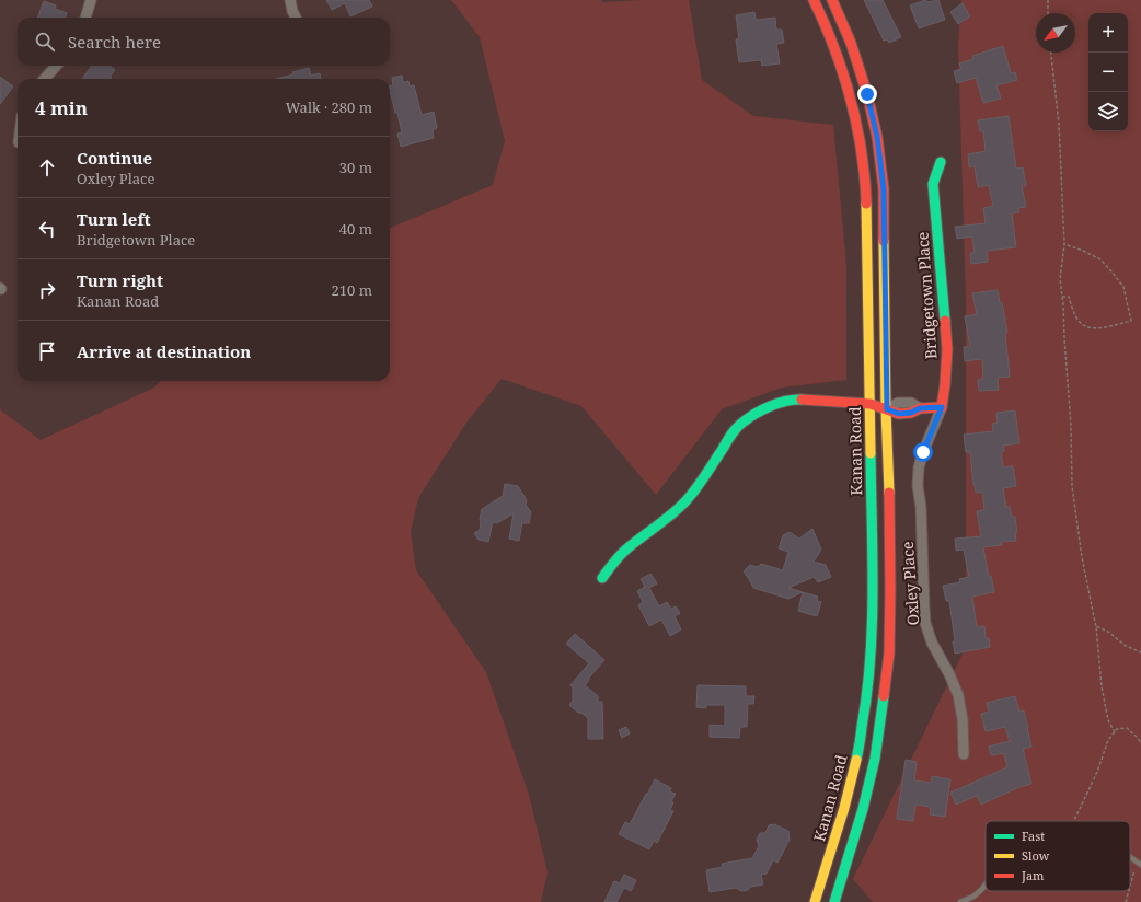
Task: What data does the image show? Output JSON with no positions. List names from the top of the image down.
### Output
{
  "streets": {
    "main road": ["Bridgetown Place", "Kanan Road"],
    "street": ["Oxley Place"]
  },
  "crossings": [
    ["Bridgetown Place", "Oxley Place"]
  ],
  "legend": ["Fast", "Slow", "Jam"],
  "north": "bottom left",
  "page": {
    "map_buttons": ["+", "−"],
    "search": "Search here",
    "heading": ["4 min", "Walk · 280 m"],
    "list": [
      ["Continue", "Oxley Place", "30 m"],
      ["Turn left", "Bridgetown Place", "40 m"],
      ["Turn right", "Kanan Road", "210 m"],
      "Arrive at destination"
    ]
  }
}
